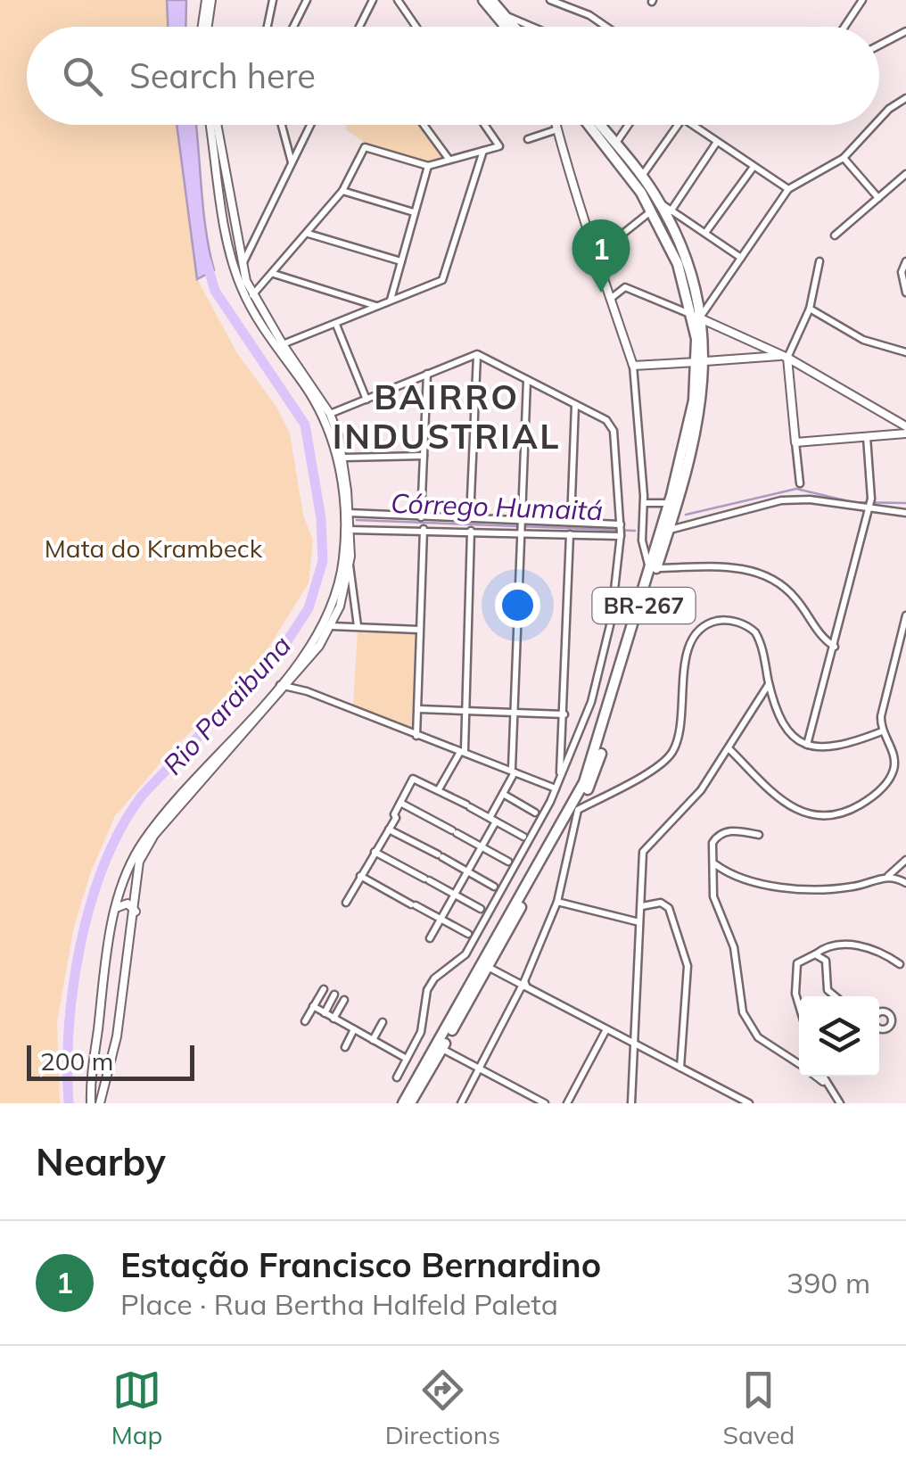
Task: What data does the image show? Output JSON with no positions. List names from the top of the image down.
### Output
{
  "streets": {
    "highway": ["BR-267"]
  },
  "districts": ["BAIRRO INDUSTRIAL"],
  "water": ["Córrego Humaitá", "Rio Paraibuna"],
  "parks": ["Mata do Krambeck"],
  "scale_bar": "200 m",
  "page": {
    "search": "Search here",
    "pins": "1",
    "scale": "200 m",
    "heading": "Nearby",
    "list": [
      {
        "mark": "1",
        "name": "Estação Francisco Bernardino",
        "note": "Place · Rua Bertha Halfeld Paleta",
        "value": "390 m"
      }
    ],
    "nav": ["Map", "Directions", "Saved"]
  }
}
